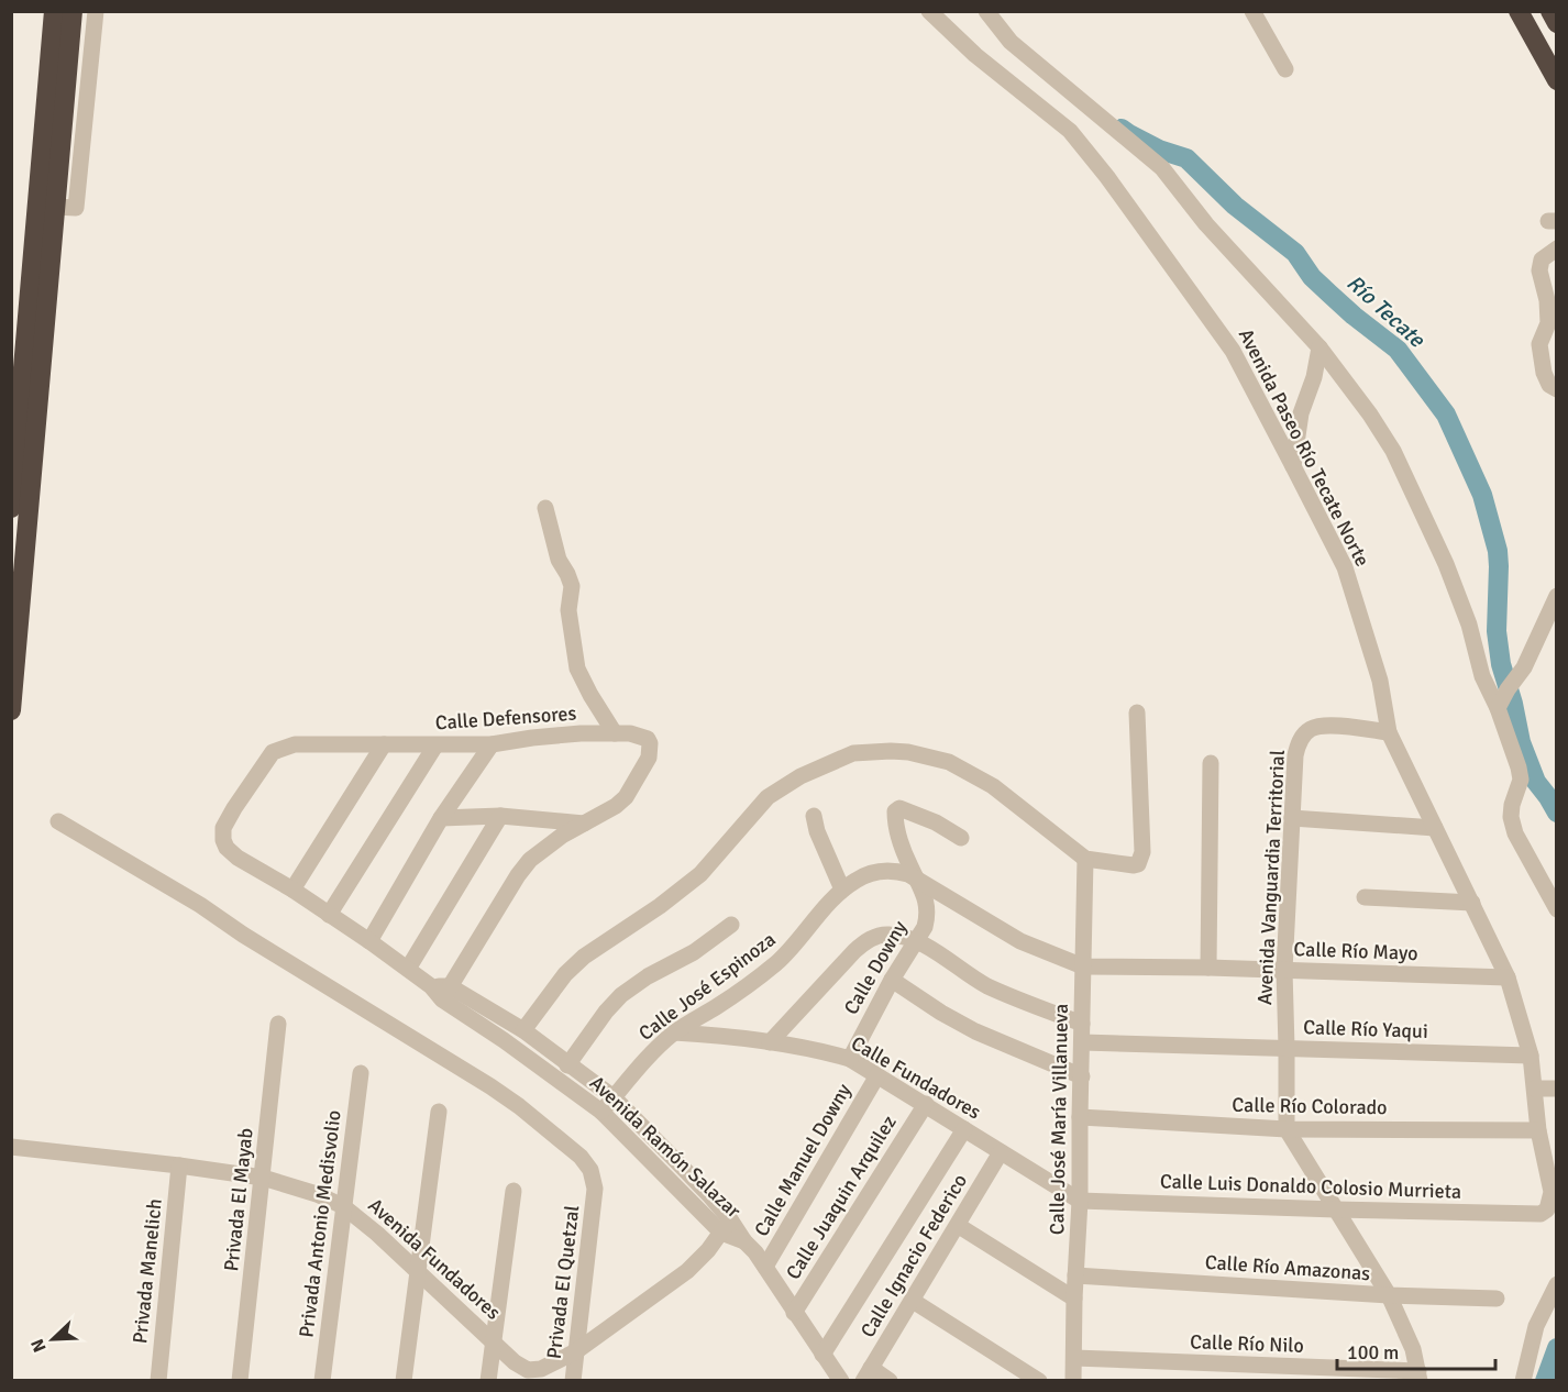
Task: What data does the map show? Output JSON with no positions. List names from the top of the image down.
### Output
{
  "streets": {
    "street": [
      "Avenida Paseo Río Tecate Norte",
      "Calle Defensores",
      "Avenida Vanguardia Territorial",
      "Calle Río Mayo",
      "Calle Downy",
      "Calle José Espinoza",
      "Calle Río Yaqui",
      "Calle Fundadores",
      "Calle Río Colorado",
      "Calle José María Villanueva",
      "Avenida Ramón Salazar",
      "Calle Manuel Downy",
      "Calle Luis Donaldo Colosio Murrieta",
      "Calle Juaquin Arquilez",
      "Privada El Mayab",
      "Privada Antonio Medisvolio",
      "Calle Ignacio Federico",
      "Avenida Fundadores",
      "Calle Río Amazonas",
      "Privada Manelich",
      "Privada El Quetzal",
      "Calle Río Nilo"
    ]
  },
  "crossings": [
    ["Avenida Paseo Río Tecate Norte", "Avenida Vanguardia Territorial"],
    ["Avenida Paseo Río Tecate Norte", "Calle Río Mayo"],
    ["Avenida Paseo Río Tecate Norte", "Calle Río Yaqui"],
    ["Avenida Paseo Río Tecate Norte", "Calle Río Colorado"],
    ["Avenida Paseo Río Tecate Norte", "Calle Luis Donaldo Colosio Murrieta"],
    ["Calle Defensores", "Avenida Ramón Salazar"],
    ["Avenida Vanguardia Territorial", "Calle Río Mayo"],
    ["Avenida Vanguardia Territorial", "Calle Río Yaqui"],
    ["Avenida Vanguardia Territorial", "Calle Río Colorado"],
    ["Calle Río Mayo", "Calle José Espinoza"],
    ["Calle Río Mayo", "Calle José María Villanueva"],
    ["Calle Downy", "Calle José Espinoza"],
    ["Calle Downy", "Calle Fundadores"],
    ["Calle José Espinoza", "Calle Fundadores"],
    ["Calle José Espinoza", "Calle José María Villanueva"],
    ["Calle José Espinoza", "Avenida Ramón Salazar"],
    ["Calle Río Yaqui", "Calle José María Villanueva"],
    ["Calle Fundadores", "Calle José María Villanueva"],
    ["Calle Fundadores", "Calle Manuel Downy"],
    ["Calle Fundadores", "Calle Luis Donaldo Colosio Murrieta"],
    ["Calle Fundadores", "Calle Juaquin Arquilez"],
    ["Calle Fundadores", "Calle Ignacio Federico"],
    ["Calle Río Colorado", "Calle José María Villanueva"],
    ["Calle José María Villanueva", "Calle Luis Donaldo Colosio Murrieta"],
    ["Calle José María Villanueva", "Calle Río Amazonas"],
    ["Calle José María Villanueva", "Calle Río Nilo"],
    ["Avenida Ramón Salazar", "Calle Manuel Downy"],
    ["Avenida Ramón Salazar", "Calle Juaquin Arquilez"],
    ["Avenida Ramón Salazar", "Avenida Fundadores"],
    ["Privada El Mayab", "Avenida Fundadores"],
    ["Privada Antonio Medisvolio", "Avenida Fundadores"],
    ["Avenida Fundadores", "Privada Manelich"],
    ["Avenida Fundadores", "Privada El Quetzal"]
  ],
  "water": ["Río Tecate"],
  "scale_bar": "100 m",
  "north": "bottom left"
}
